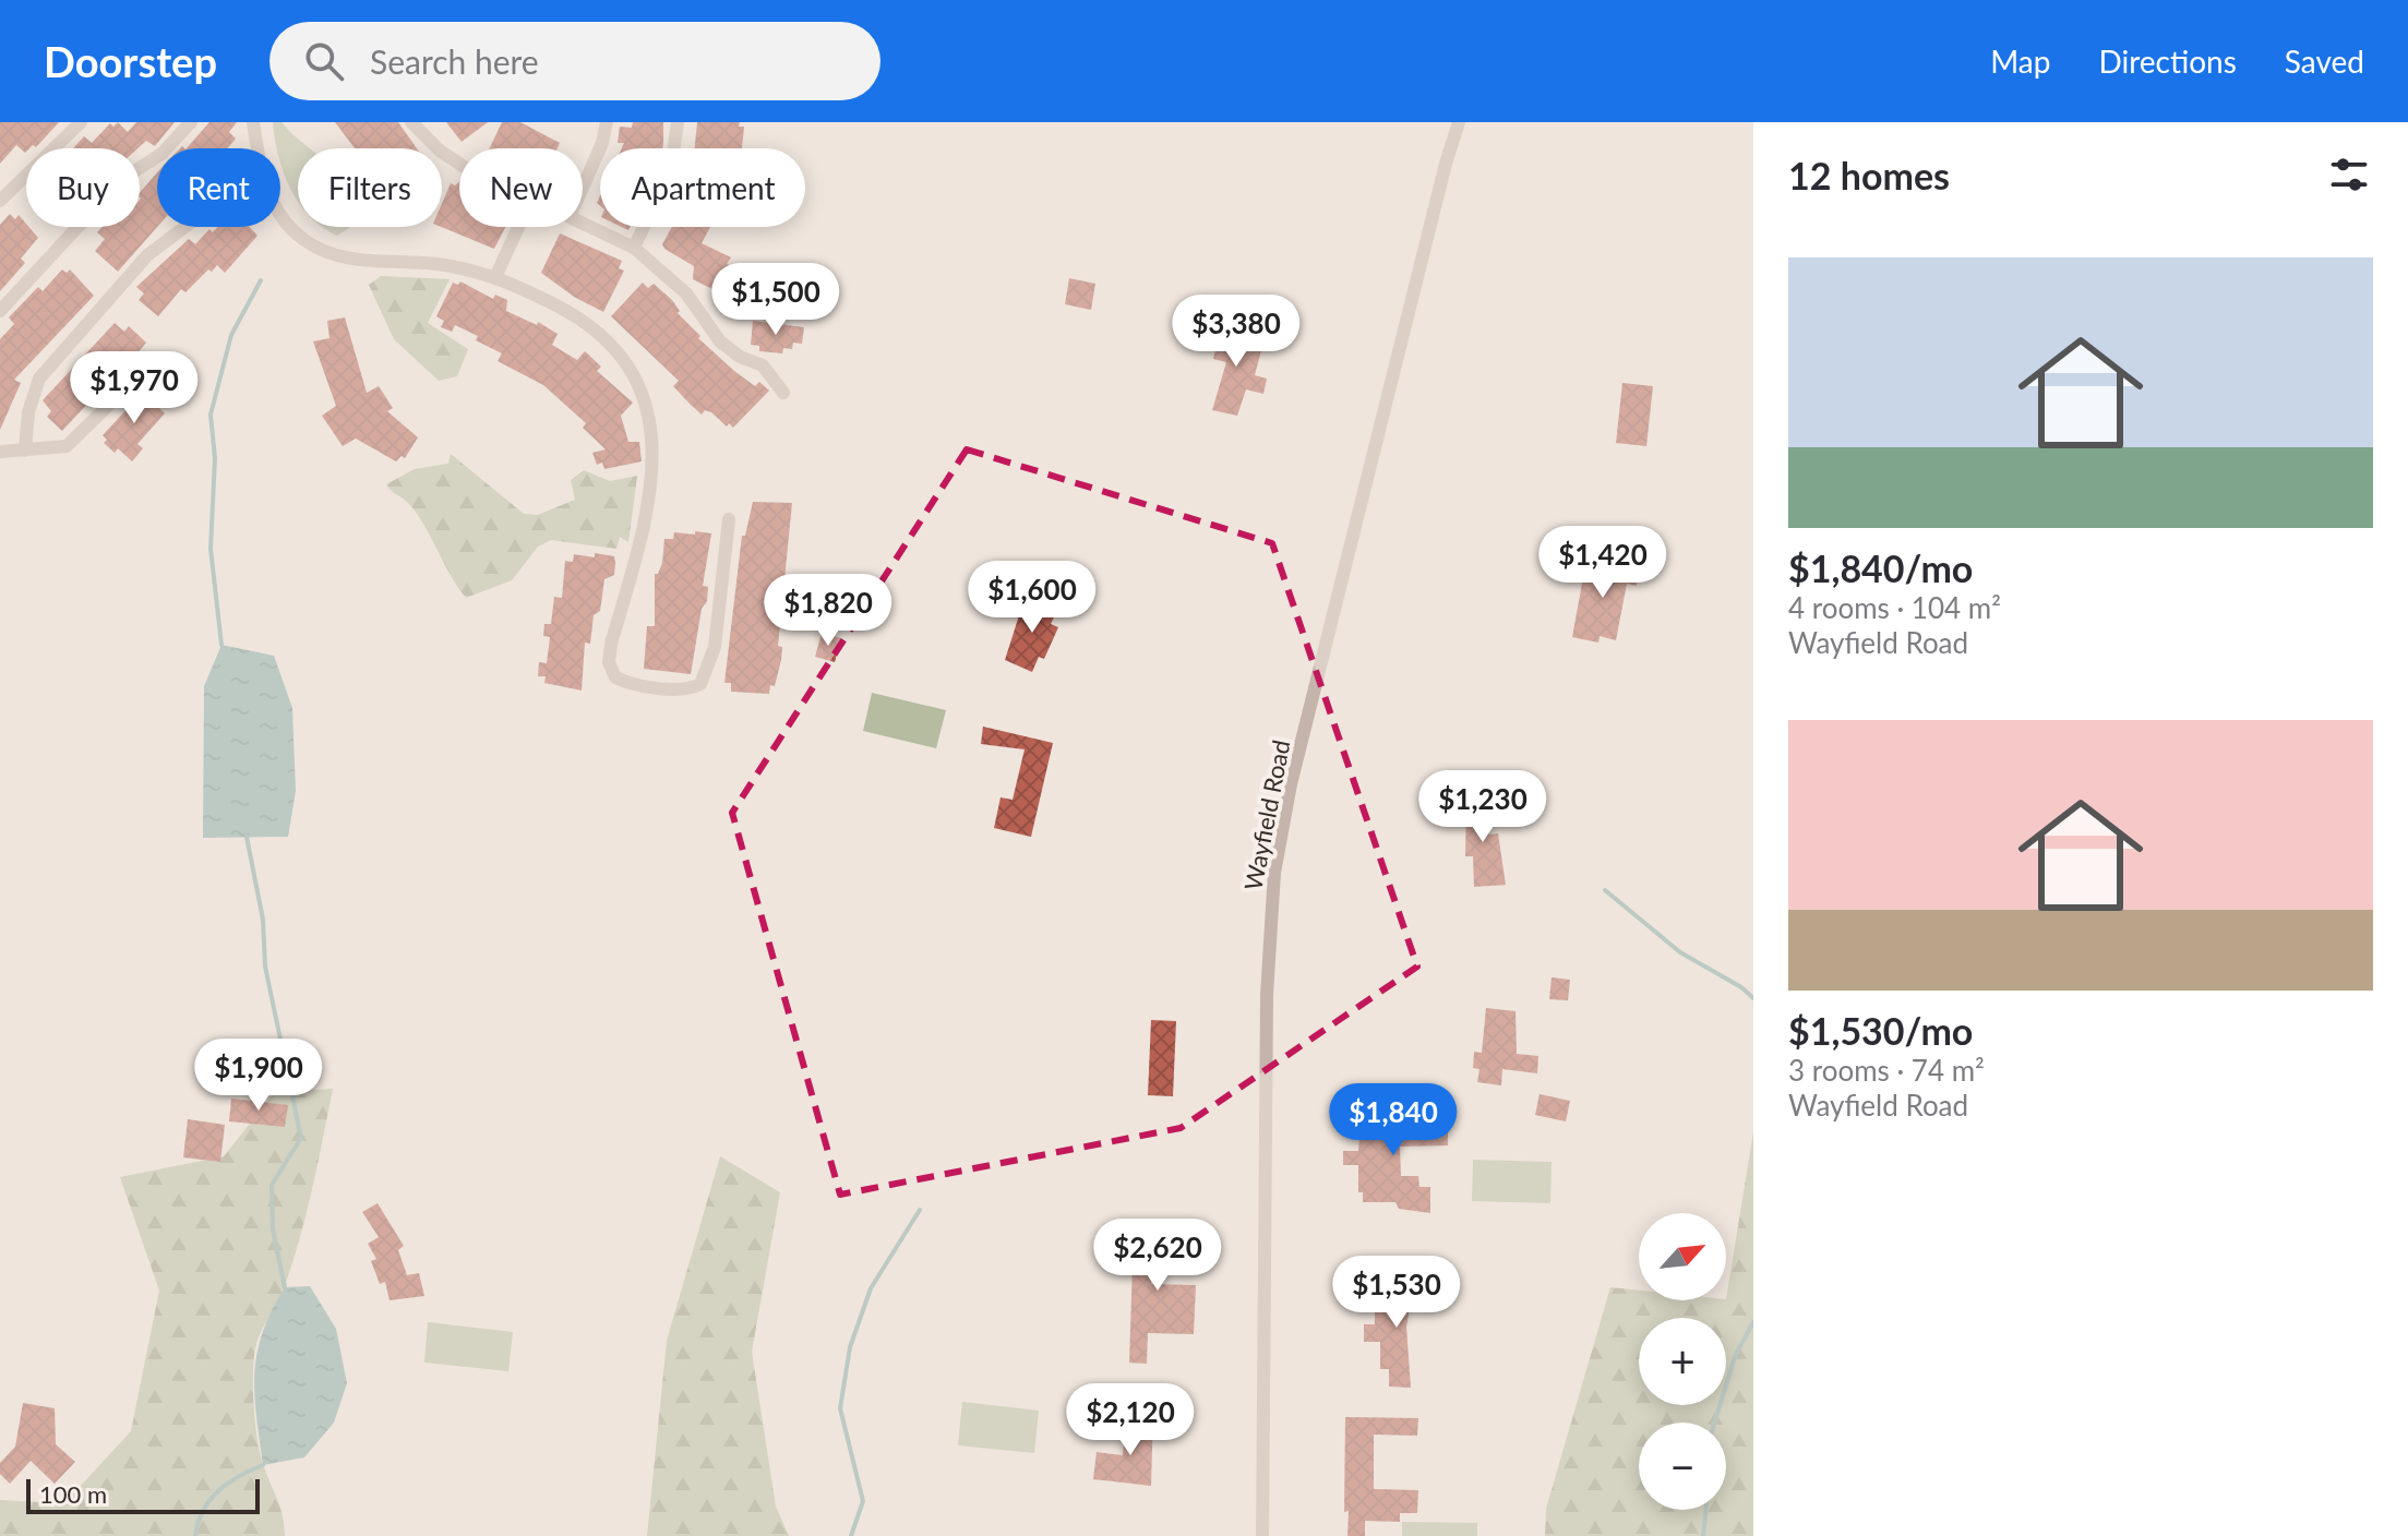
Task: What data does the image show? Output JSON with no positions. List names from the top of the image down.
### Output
{
  "streets": {
    "street": ["Wayfield Road"]
  },
  "scale_bar": "100 m",
  "north": "top right",
  "page": {
    "header": "Doorstep",
    "search": "Search here",
    "nav": ["Map", "Directions", "Saved"],
    "heading": "12 homes",
    "chip": [
      "Buy",
      "Rent",
      "Filters",
      "New",
      "Apartment"
    ],
    "list": [
      {
        "name": "$1,840/mo",
        "note": "4 rooms · 104 m² · Wayfield Road"
      },
      {
        "name": "$1,530/mo",
        "note": "3 rooms · 74 m² · Wayfield Road"
      }
    ],
    "price": [
      "$1,500",
      "$3,380",
      "$1,970",
      "$1,420",
      "$1,600",
      "$1,820",
      "$1,230",
      "$1,900",
      "$1,840",
      "$2,620",
      "$1,530",
      "$2,120"
    ],
    "map_buttons": ["+", "−"],
    "scale": "100 m"
  }
}
